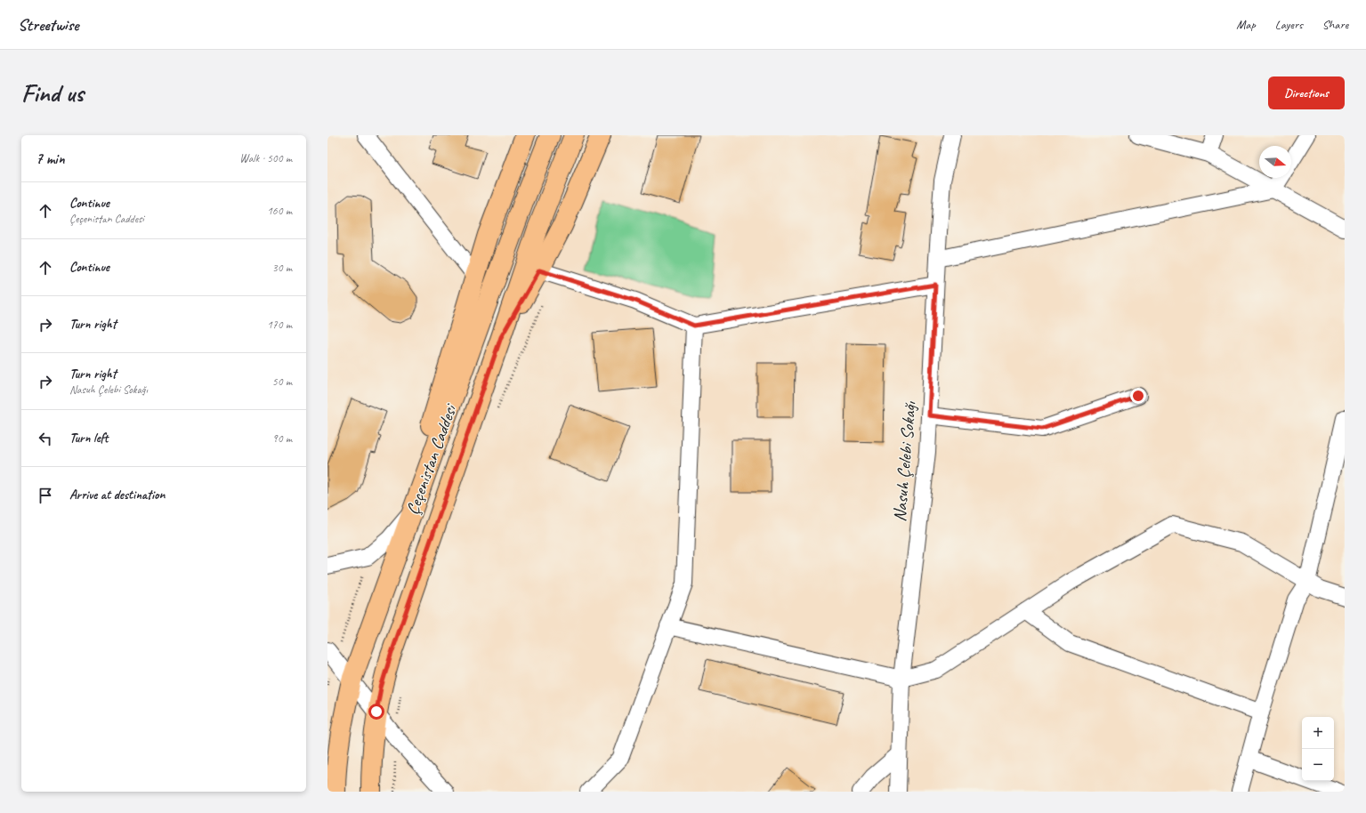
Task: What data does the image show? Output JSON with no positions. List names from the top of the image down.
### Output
{
  "streets": {
    "main road": ["Çeçenistan Caddesi"],
    "street": ["Nasuh Çelebi Sokağı"]
  },
  "north": "right",
  "page": {
    "header": "Streetwise",
    "nav": ["Map", "Layers", "Share"],
    "buttons": "Directions",
    "title": "Find us",
    "heading": ["7 min", "Walk · 500 m"],
    "list": [
      ["Continue", "Çeçenistan Caddesi", "160 m"],
      ["Continue", "30 m"],
      ["Turn right", "170 m"],
      ["Turn right", "Nasuh Çelebi Sokağı", "50 m"],
      ["Turn left", "90 m"],
      "Arrive at destination"
    ],
    "map_buttons": ["+", "−"]
  }
}
